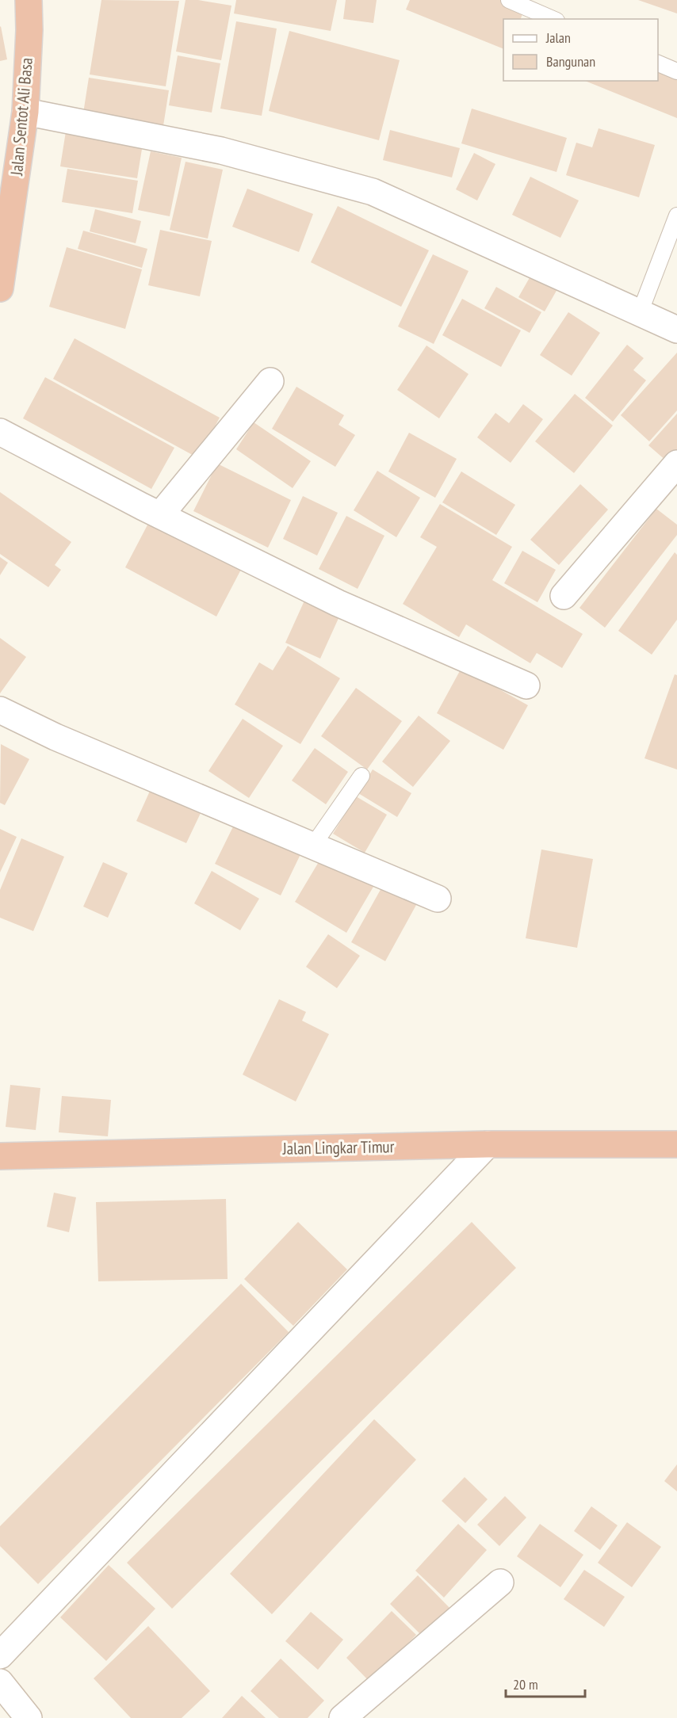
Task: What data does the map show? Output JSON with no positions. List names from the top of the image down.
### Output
{
  "streets": {
    "highway": ["Jalan Sentot Ali Basa", "Jalan Lingkar Timur"]
  },
  "legend": ["Jalan", "Bangunan"],
  "scale_bar": "20 m"
}
